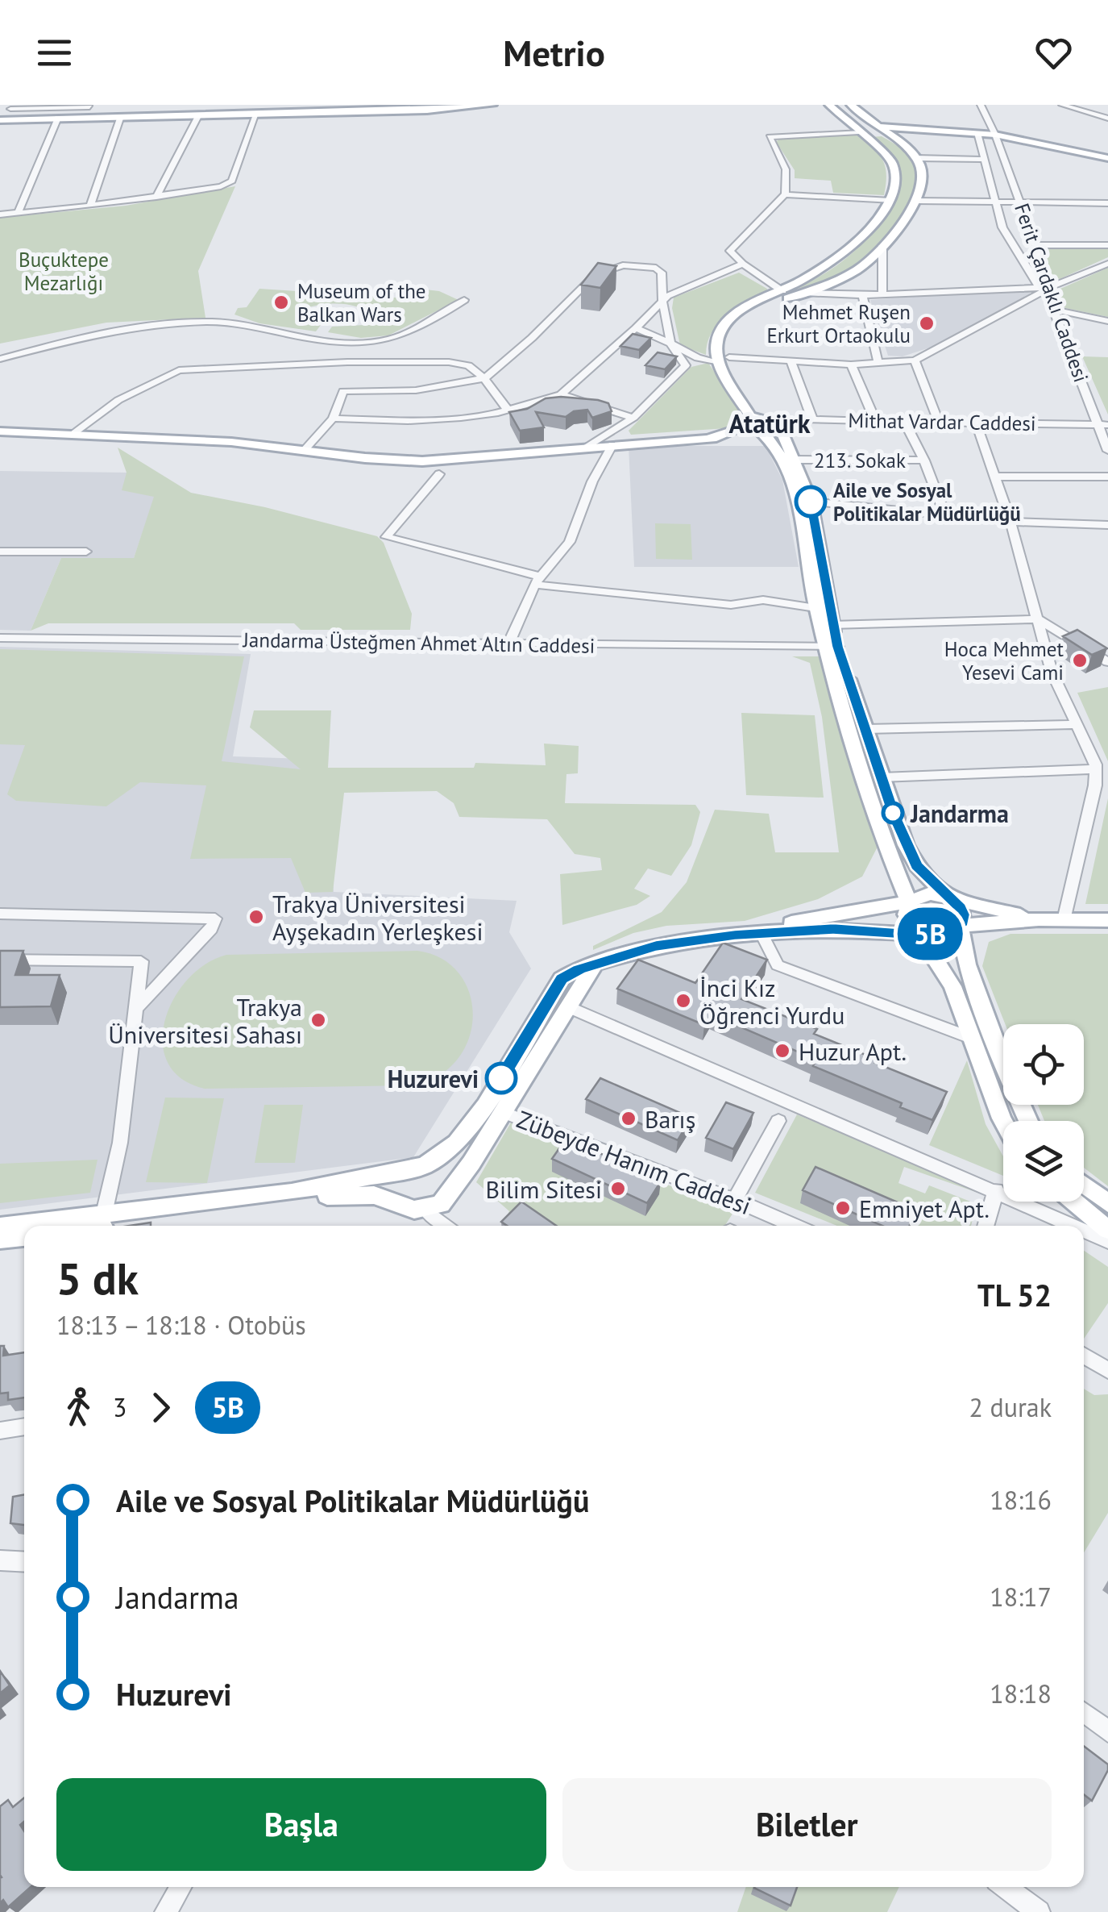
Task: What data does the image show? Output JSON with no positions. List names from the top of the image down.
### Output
{
  "streets": {
    "street": [
      "Ferit Çardaklı Caddesi",
      "Mithat Vardar Caddesi",
      "213. Sokak",
      "Jandarma Üsteğmen Ahmet Altın Caddesi",
      "Zübeyde Hanım Caddesi"
    ]
  },
  "crossings": [
    ["Ferit Çardaklı Caddesi", "Mithat Vardar Caddesi"]
  ],
  "districts": ["Atatürk"],
  "parks": ["Buçuktepe Mezarlığı"],
  "places": [
    "Museum of the Balkan Wars",
    "Mehmet Ruşen Erkurt Ortaokulu",
    "Aile ve Sosyal Politikalar Müdürlüğü",
    "Hoca Mehmet Yesevi Cami",
    "Jandarma",
    "Trakya Üniversitesi Ayşekadın Yerleşkesi",
    "İnci Kız Öğrenci Yurdu",
    "Trakya Üniversitesi Sahası",
    "Huzur Apt.",
    "Huzurevi",
    "Barış",
    "Bilim Sitesi",
    "Emniyet Apt."
  ],
  "lines": ["bus line 5B"],
  "page": {
    "header": "Metrio",
    "on_map": "5B",
    "heading": ["5 dk", "18:13 – 18:18 · Otobüs", "TL 52"],
    "legs": ["3", "5B", "2 durak"],
    "list": [
      {
        "name": "Aile ve Sosyal Politikalar Müdürlüğü",
        "value": "18:16"
      },
      {
        "name": "Jandarma",
        "value": "18:17"
      },
      {
        "name": "Huzurevi",
        "value": "18:18"
      }
    ],
    "buttons": ["Başla", "Biletler"]
  }
}
